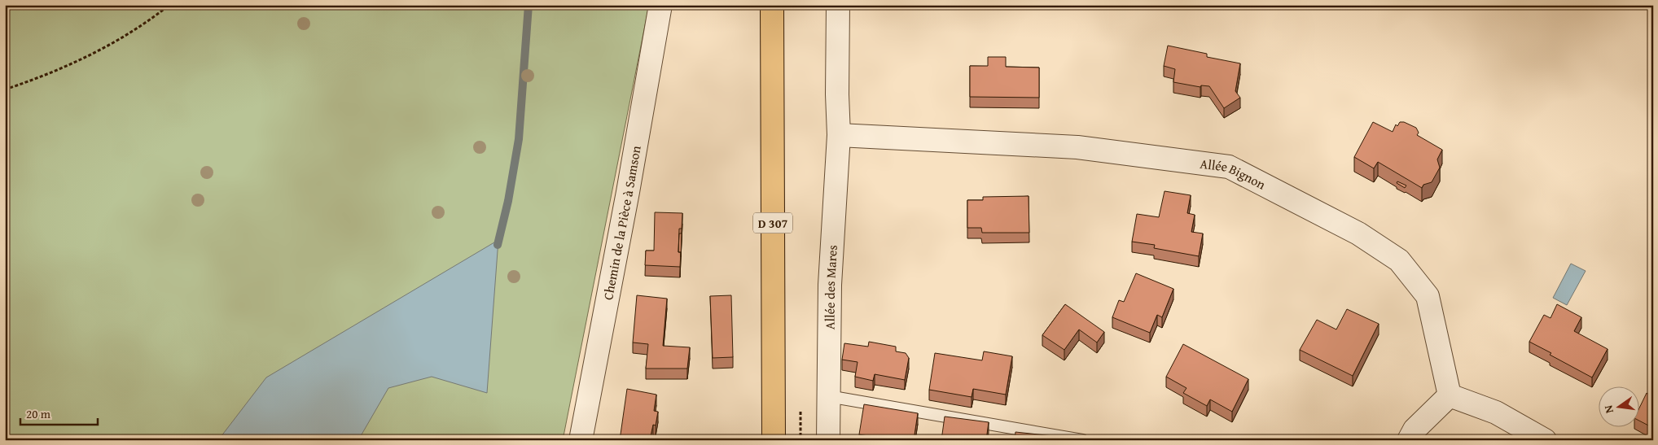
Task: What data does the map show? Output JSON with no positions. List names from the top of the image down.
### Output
{
  "streets": {
    "main road": ["D 307"],
    "street": ["Allée Bignon", "Chemin de la Pièce à Samson", "Allée des Mares"]
  },
  "crossings": [
    ["Allée Bignon", "Allée des Mares"]
  ],
  "scale_bar": "20 m",
  "north": "left"
}
